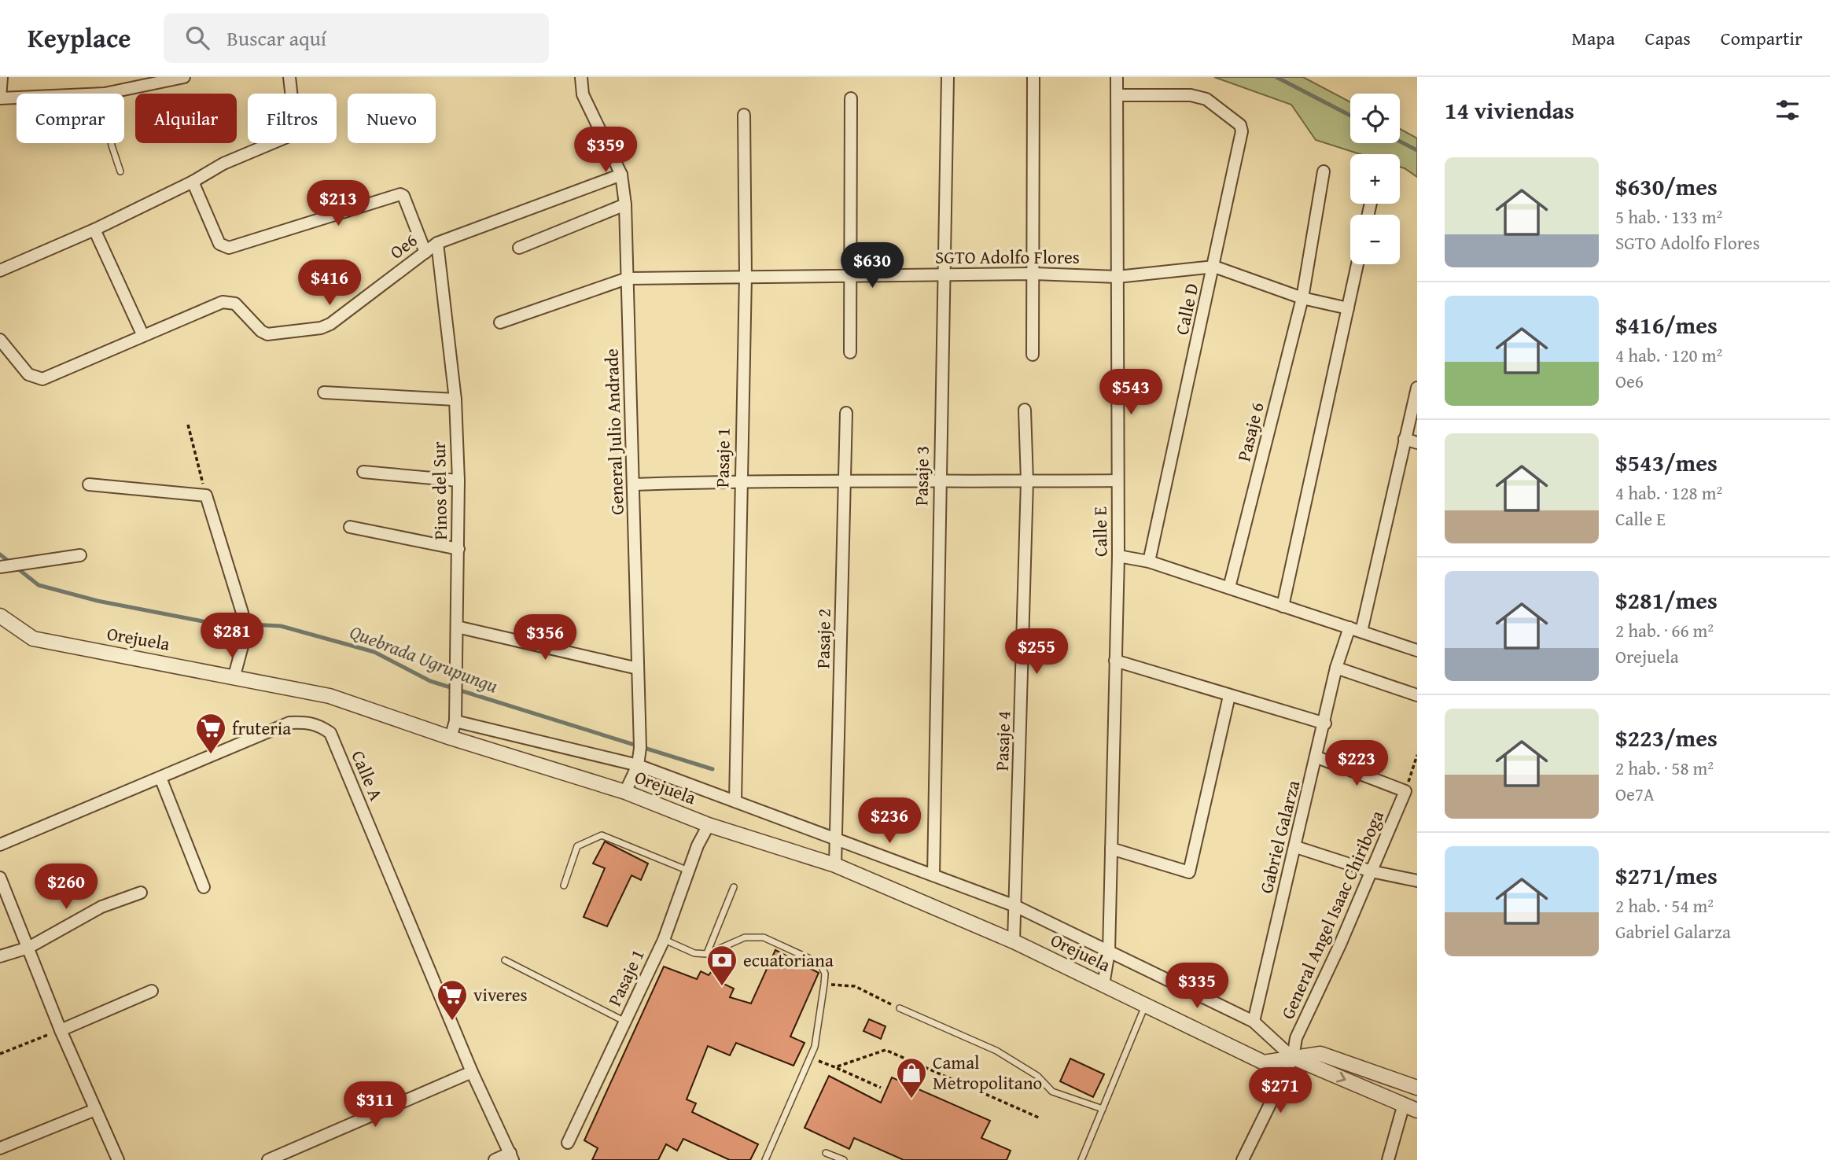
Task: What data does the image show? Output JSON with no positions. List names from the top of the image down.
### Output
{
  "streets": {
    "street": [
      "Oe6",
      "SGTO Adolfo Flores",
      "Calle D",
      "General Julio Andrade",
      "Pasaje 6",
      "Pasaje 1",
      "Pasaje 3",
      "Pinos del Sur",
      "Calle E",
      "Orejuela",
      "Pasaje 2",
      "Pasaje 4",
      "Calle A",
      "Gabriel Galarza",
      "General Angel Isaac Chiriboga"
    ]
  },
  "crossings": [
    ["Oe6", "General Julio Andrade"],
    ["Oe6", "Pinos del Sur"],
    ["SGTO Adolfo Flores", "Calle D"],
    ["SGTO Adolfo Flores", "General Julio Andrade"],
    ["SGTO Adolfo Flores", "Pasaje 6"],
    ["SGTO Adolfo Flores", "Pasaje 1"],
    ["SGTO Adolfo Flores", "Pasaje 3"],
    ["SGTO Adolfo Flores", "Calle E"],
    ["Calle D", "Calle E"],
    ["General Julio Andrade", "Orejuela"],
    ["Pasaje 1", "Orejuela"],
    ["Pinos del Sur", "Orejuela"],
    ["Calle E", "Orejuela"],
    ["Orejuela", "Pasaje 2"],
    ["Orejuela", "Pasaje 4"],
    ["Orejuela", "General Angel Isaac Chiriboga"]
  ],
  "water": ["Quebrada Ugrupungu"],
  "places": {
    "supermarket": ["fruteria", "viveres"],
    "bank": ["ecuatoriana"],
    "shop": ["Camal Metropolitano"]
  },
  "page": {
    "header": "Keyplace",
    "search": "Buscar aquí",
    "nav": ["Mapa", "Capas", "Compartir"],
    "heading": "14 viviendas",
    "map_buttons": ["+", "−"],
    "chip": [
      "Comprar",
      "Alquilar",
      "Filtros",
      "Nuevo"
    ],
    "price": [
      "$359",
      "$213",
      "$630",
      "$416",
      "$543",
      "$281",
      "$356",
      "$255",
      "$223",
      "$236",
      "$260",
      "$335",
      "$271",
      "$311"
    ],
    "list": [
      {
        "name": "$630/mes",
        "note": "5 hab. · 133 m² · SGTO Adolfo Flores"
      },
      {
        "name": "$416/mes",
        "note": "4 hab. · 120 m² · Oe6"
      },
      {
        "name": "$543/mes",
        "note": "4 hab. · 128 m² · Calle E"
      },
      {
        "name": "$281/mes",
        "note": "2 hab. · 66 m² · Orejuela"
      },
      {
        "name": "$223/mes",
        "note": "2 hab. · 58 m² · Oe7A"
      },
      {
        "name": "$271/mes",
        "note": "2 hab. · 54 m² · Gabriel Galarza"
      }
    ]
  }
}
